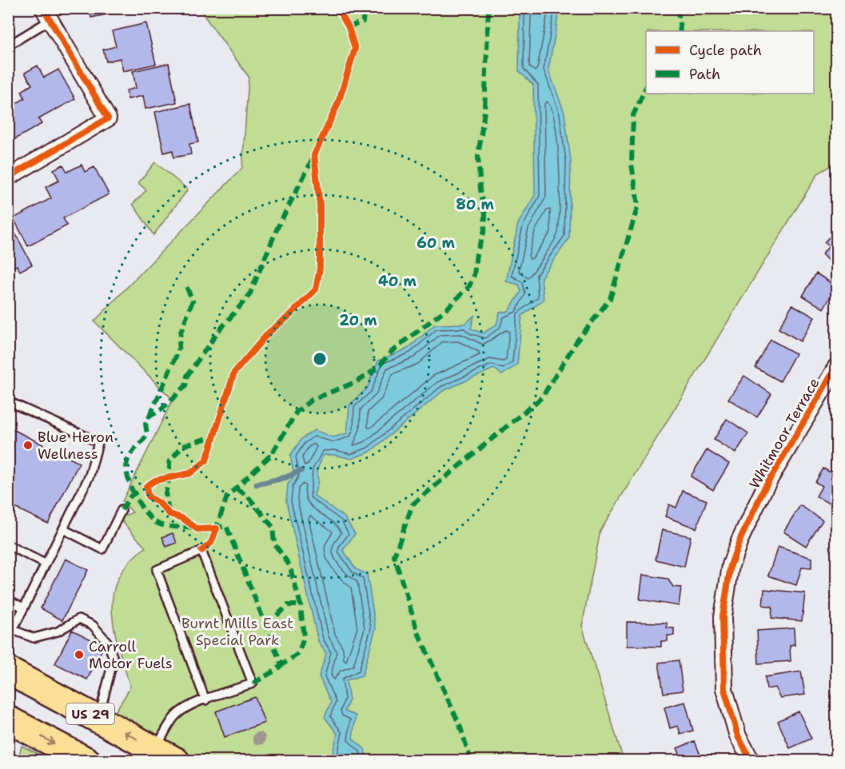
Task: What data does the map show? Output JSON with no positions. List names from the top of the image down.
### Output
{
  "streets": {
    "highway": ["US 29"],
    "street": ["Whitmoor Terrace"]
  },
  "parks": ["Burnt Mills East Special Park"],
  "places": ["Blue Heron Wellness", "Carroll Motor Fuels"],
  "legend": ["Cycle path", "Path"],
  "rings": [
    "80 m",
    "60 m",
    "40 m",
    "20 m"
  ]
}
